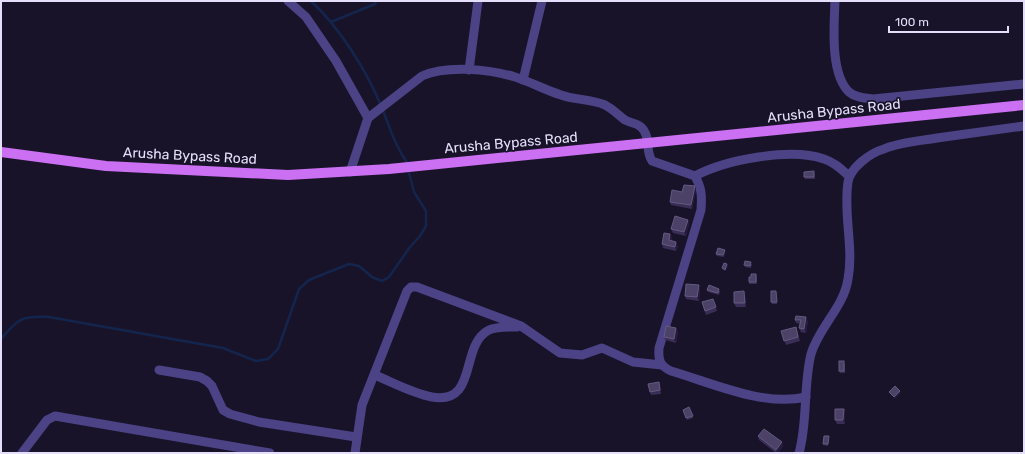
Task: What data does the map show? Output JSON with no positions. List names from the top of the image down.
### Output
{
  "streets": {
    "main road": ["Arusha Bypass Road"]
  },
  "scale_bar": "100 m"
}
